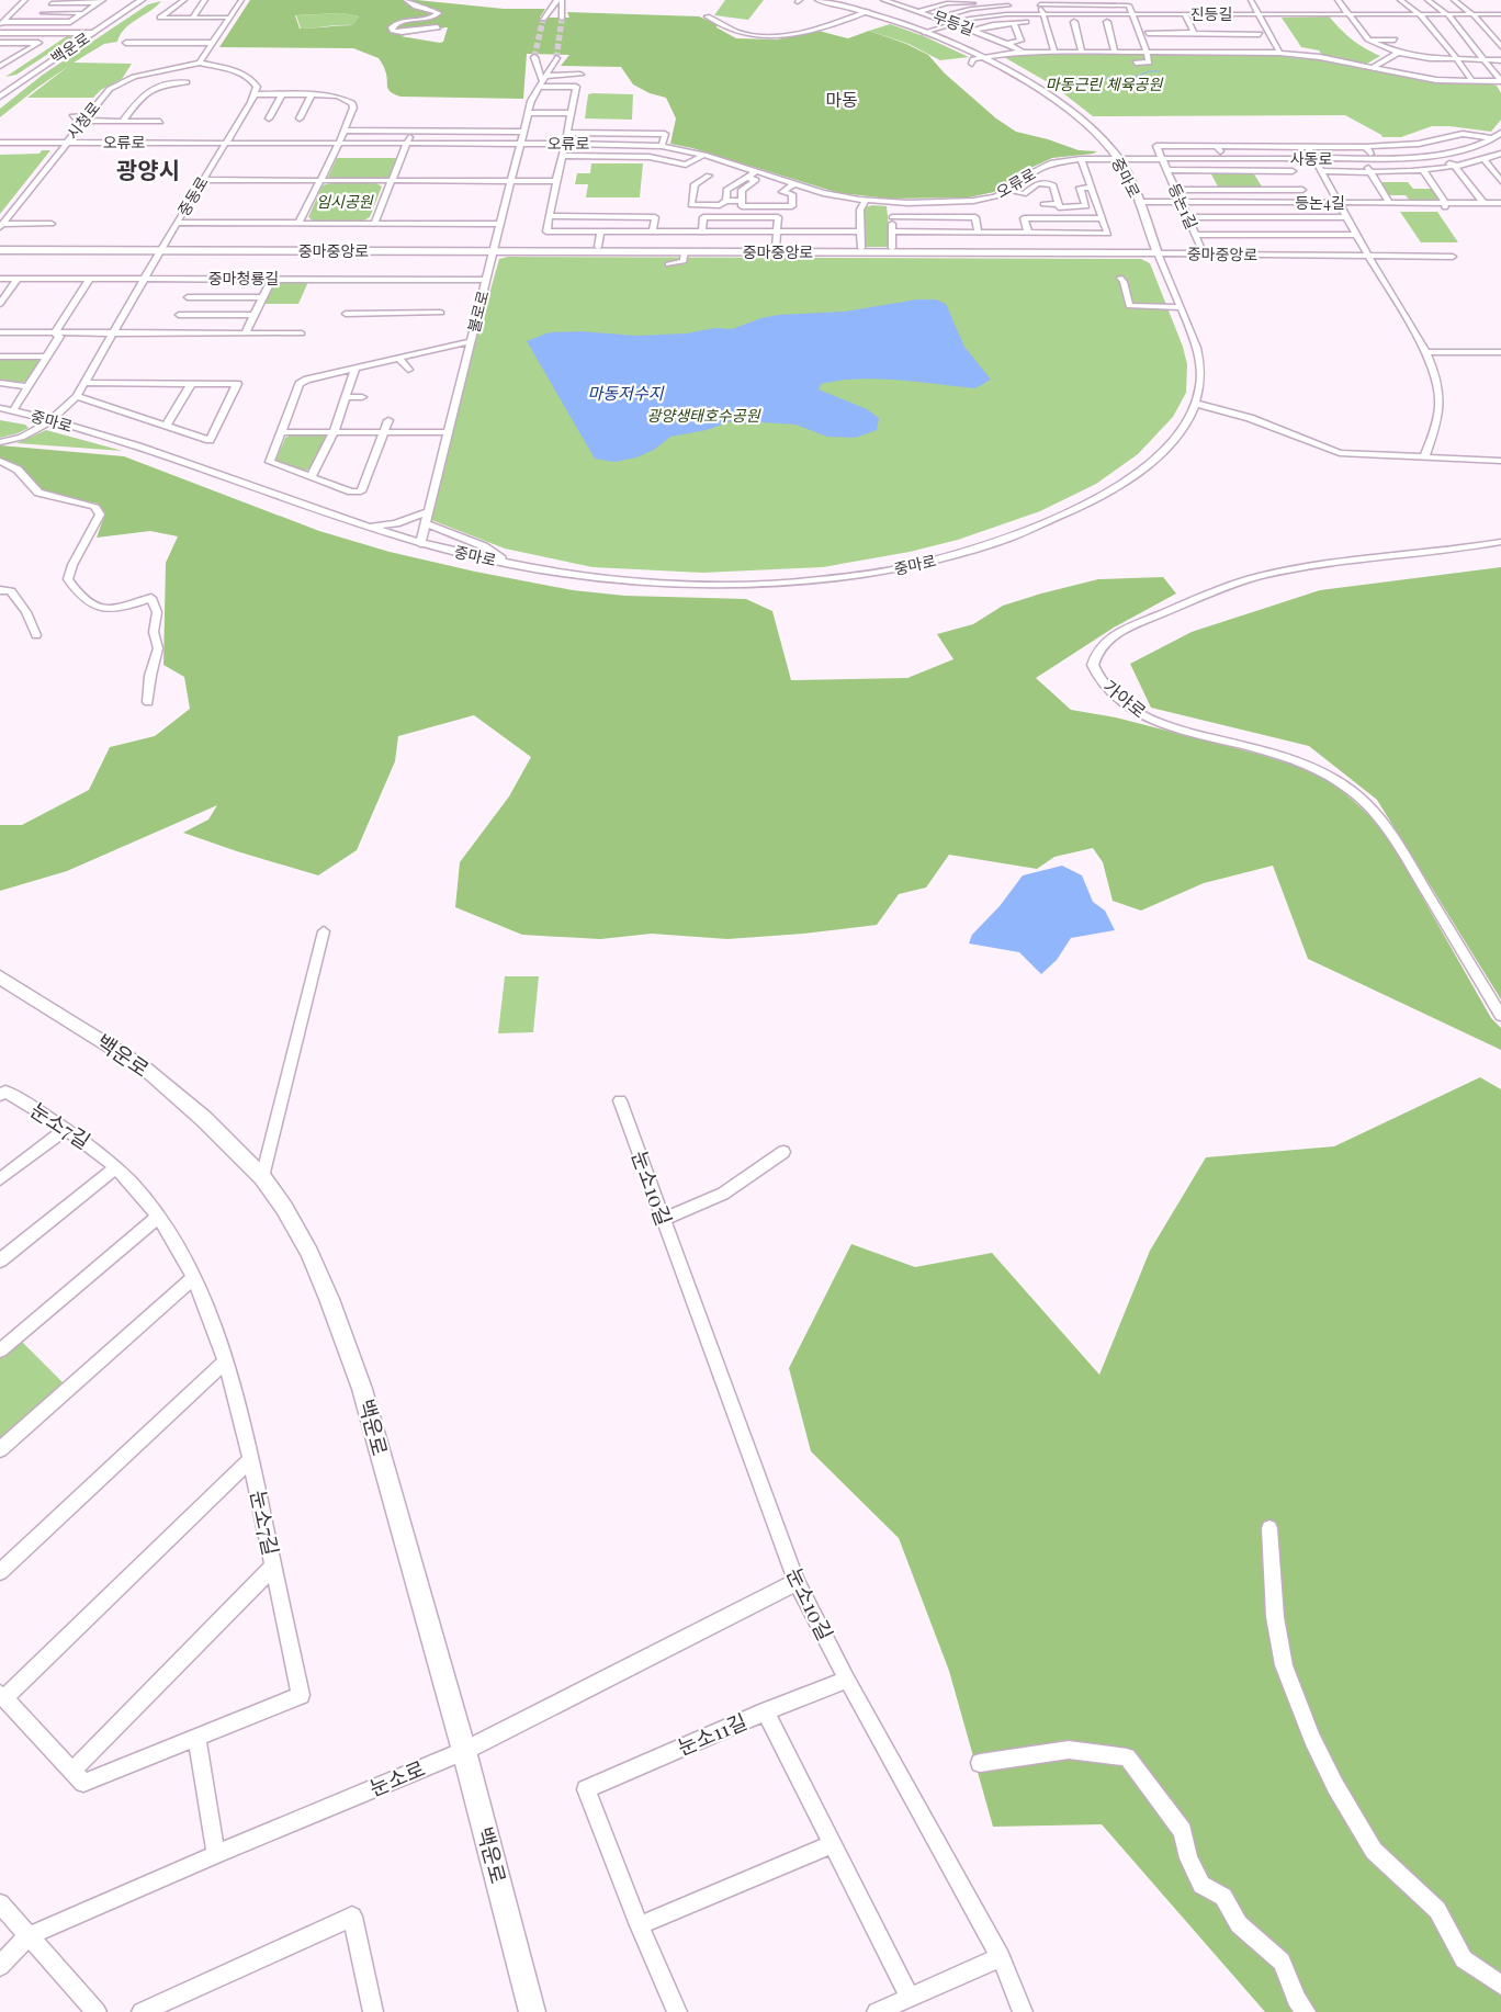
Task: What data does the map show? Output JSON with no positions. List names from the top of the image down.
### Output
{
  "streets": {
    "main road": ["백운로", "중마로", "중마중앙로"],
    "street": [
      "진등길",
      "무등길",
      "시청로",
      "오류로",
      "사동로",
      "중동로",
      "등논4길",
      "등논1길",
      "중마청룡길",
      "불로로",
      "가야로",
      "눈소7길",
      "눈소10길",
      "눈소11길",
      "눈소로"
    ]
  },
  "crossings": [
    ["진등길", "무등길"],
    ["진등길", "중마로"],
    ["무등길", "중마로"],
    ["백운로", "눈소로"],
    ["시청로", "오류로"],
    ["오류로", "사동로"],
    ["오류로", "중마로"],
    ["오류로", "중동로"],
    ["오류로", "불로로"],
    ["사동로", "중마로"],
    ["사동로", "등논1길"],
    ["중마로", "중동로"],
    ["중마로", "등논4길"],
    ["중마로", "중마중앙로"],
    ["중마로", "불로로"],
    ["중동로", "중마중앙로"],
    ["중동로", "중마청룡길"],
    ["등논4길", "등논1길"],
    ["등논1길", "중마중앙로"],
    ["중마중앙로", "불로로"],
    ["중마청룡길", "불로로"],
    ["눈소10길", "눈소로"]
  ],
  "districts": ["마동", "광양시"],
  "water": ["마동저수지"],
  "parks": ["마동근린 체육공원", "임시공원", "광양생태호수공원"]
}
